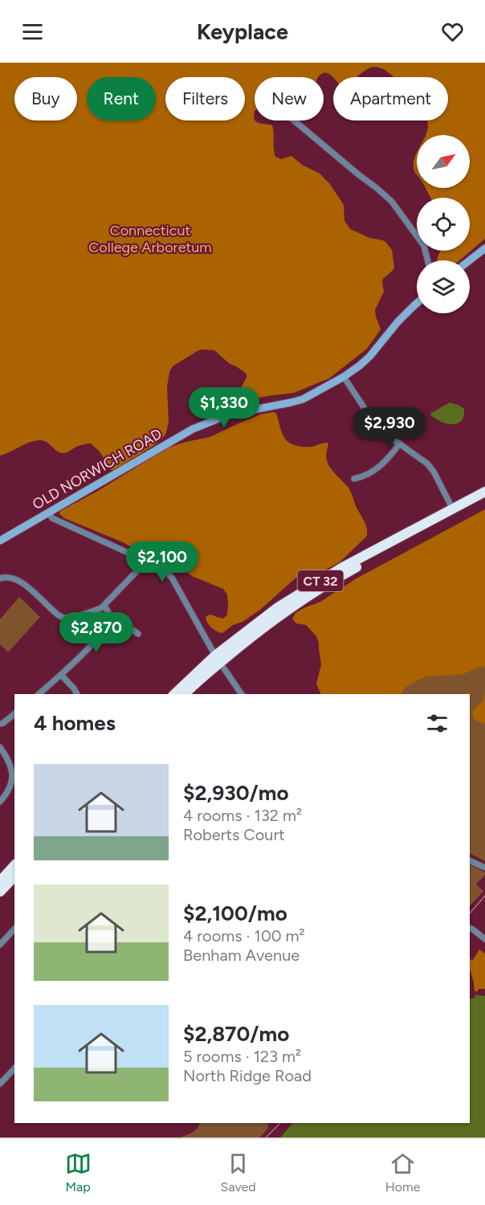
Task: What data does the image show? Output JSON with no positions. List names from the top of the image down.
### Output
{
  "streets": {
    "highway": ["CT 32"],
    "street": ["OLD NORWICH ROAD"]
  },
  "parks": ["Connecticut College Arboretum"],
  "north": "top right",
  "page": {
    "header": "Keyplace",
    "chip": [
      "Buy",
      "Rent",
      "Filters",
      "New",
      "Apartment"
    ],
    "price": [
      "$1,330",
      "$2,930",
      "$2,100",
      "$2,870"
    ],
    "heading": "4 homes",
    "list": [
      {
        "name": "$2,930/mo",
        "note": "4 rooms · 132 m² · Roberts Court"
      },
      {
        "name": "$2,100/mo",
        "note": "4 rooms · 100 m² · Benham Avenue"
      },
      {
        "name": "$2,870/mo",
        "note": "5 rooms · 123 m² · North Ridge Road"
      }
    ],
    "tabs": ["Map", "Saved", "Home"]
  }
}
